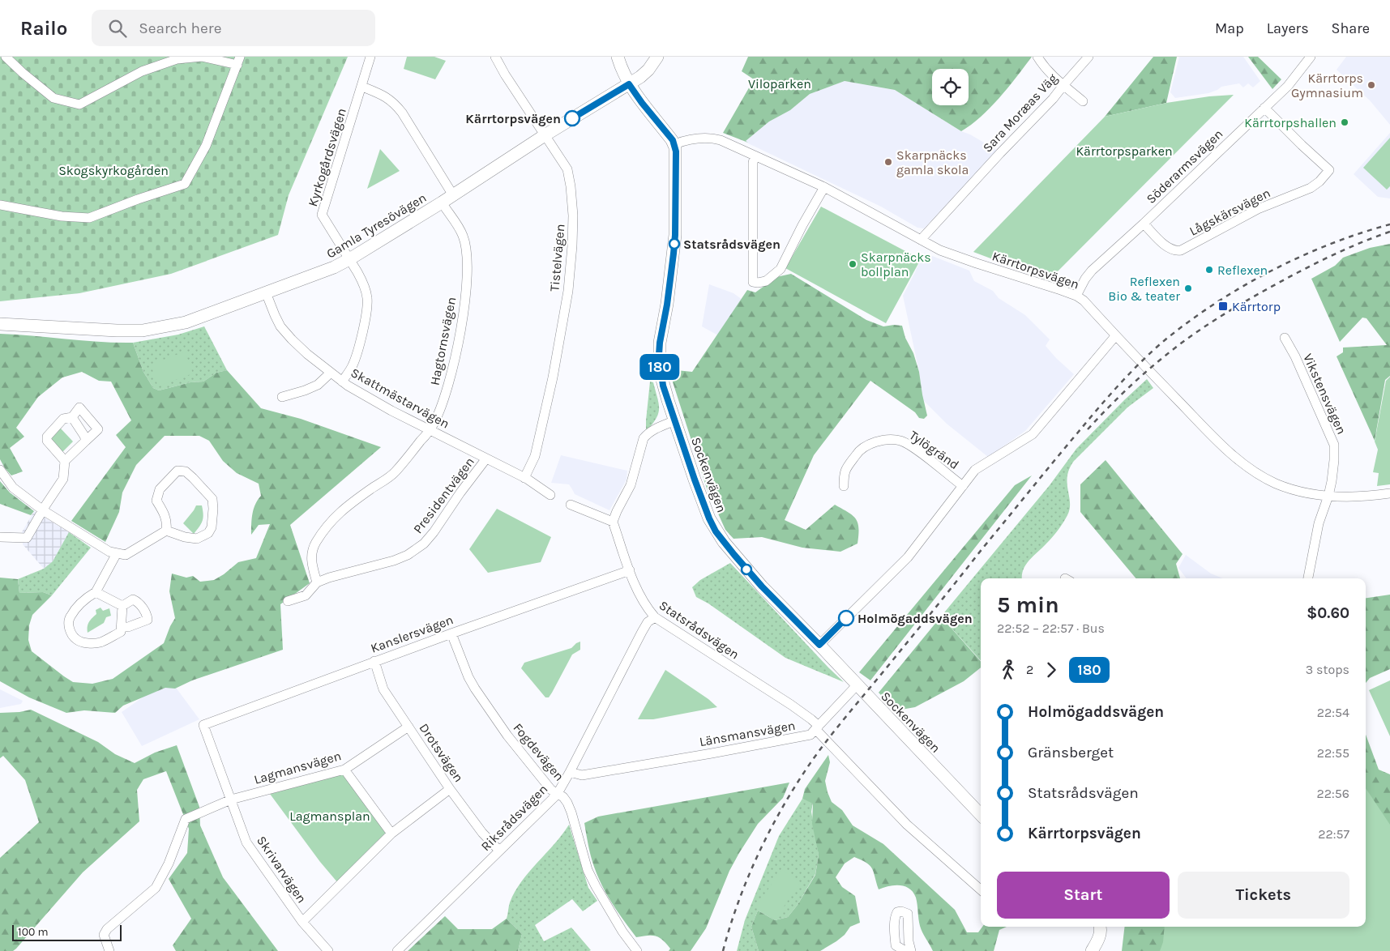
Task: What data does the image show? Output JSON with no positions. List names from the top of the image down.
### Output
{
  "streets": {
    "street": [
      "Sara Moræas Väg",
      "Kyrkogårdsvägen",
      "Söderarmsvägen",
      "Lågskärsvägen",
      "Gamla Tyresövägen",
      "Tistelvägen",
      "Kärrtorpsvägen",
      "Hagtornsvägen",
      "Vikstensvägen",
      "Skattmästarvägen",
      "Tylögränd",
      "Sockenvägen",
      "Presidentvägen",
      "Statsrådsvägen",
      "Kanslersvägen",
      "Länsmansvägen",
      "Fogdevägen",
      "Drotsvägen",
      "Lagmansvägen",
      "Riksrådsvägen",
      "Skrivarvägen"
    ]
  },
  "crossings": [
    ["Sara Moræas Väg", "Kärrtorpsvägen"],
    ["Kyrkogårdsvägen", "Gamla Tyresövägen"],
    ["Kyrkogårdsvägen", "Skattmästarvägen"],
    ["Söderarmsvägen", "Lågskärsvägen"],
    ["Söderarmsvägen", "Kärrtorpsvägen"],
    ["Gamla Tyresövägen", "Tistelvägen"],
    ["Gamla Tyresövägen", "Hagtornsvägen"],
    ["Gamla Tyresövägen", "Skattmästarvägen"],
    ["Tistelvägen", "Skattmästarvägen"],
    ["Kärrtorpsvägen", "Vikstensvägen"],
    ["Kärrtorpsvägen", "Sockenvägen"],
    ["Hagtornsvägen", "Skattmästarvägen"],
    ["Hagtornsvägen", "Presidentvägen"],
    ["Skattmästarvägen", "Presidentvägen"],
    ["Statsrådsvägen", "Kanslersvägen"],
    ["Statsrådsvägen", "Länsmansvägen"],
    ["Statsrådsvägen", "Riksrådsvägen"],
    ["Kanslersvägen", "Fogdevägen"],
    ["Kanslersvägen", "Drotsvägen"],
    ["Kanslersvägen", "Skrivarvägen"],
    ["Länsmansvägen", "Riksrådsvägen"],
    ["Fogdevägen", "Riksrådsvägen"],
    ["Drotsvägen", "Lagmansvägen"],
    ["Drotsvägen", "Riksrådsvägen"],
    ["Lagmansvägen", "Skrivarvägen"]
  ],
  "parks": [
    "Viloparken",
    "Kärrtorpsparken",
    "Skogskyrkogården",
    "Lagmansplan"
  ],
  "places": {
    "other": [
      "Kärrtorps Gymnasium",
      "Kärrtorpsvägen",
      "Kärrtorpshallen",
      "Skarpnäcks gamla skola",
      "Statsrådsvägen",
      "Skarpnäcks bollplan",
      "Reflexen",
      "Reflexen Bio & teater",
      "Holmögaddsvägen"
    ],
    "transit": ["Kärrtorp"]
  },
  "lines": ["bus line 180"],
  "scale_bar": "100 m",
  "page": {
    "header": "Railo",
    "search": "Search here",
    "nav": ["Map", "Layers", "Share"],
    "on_map": "180",
    "heading": ["5 min", "22:52 – 22:57 · Bus", "$0.60"],
    "legs": ["2", "180", "3 stops"],
    "list": [
      {
        "name": "Holmögaddsvägen",
        "value": "22:54"
      },
      {
        "name": "Gränsberget",
        "value": "22:55"
      },
      {
        "name": "Statsrådsvägen",
        "value": "22:56"
      },
      {
        "name": "Kärrtorpsvägen",
        "value": "22:57"
      }
    ],
    "buttons": ["Start", "Tickets"],
    "scale": "100 m"
  }
}
